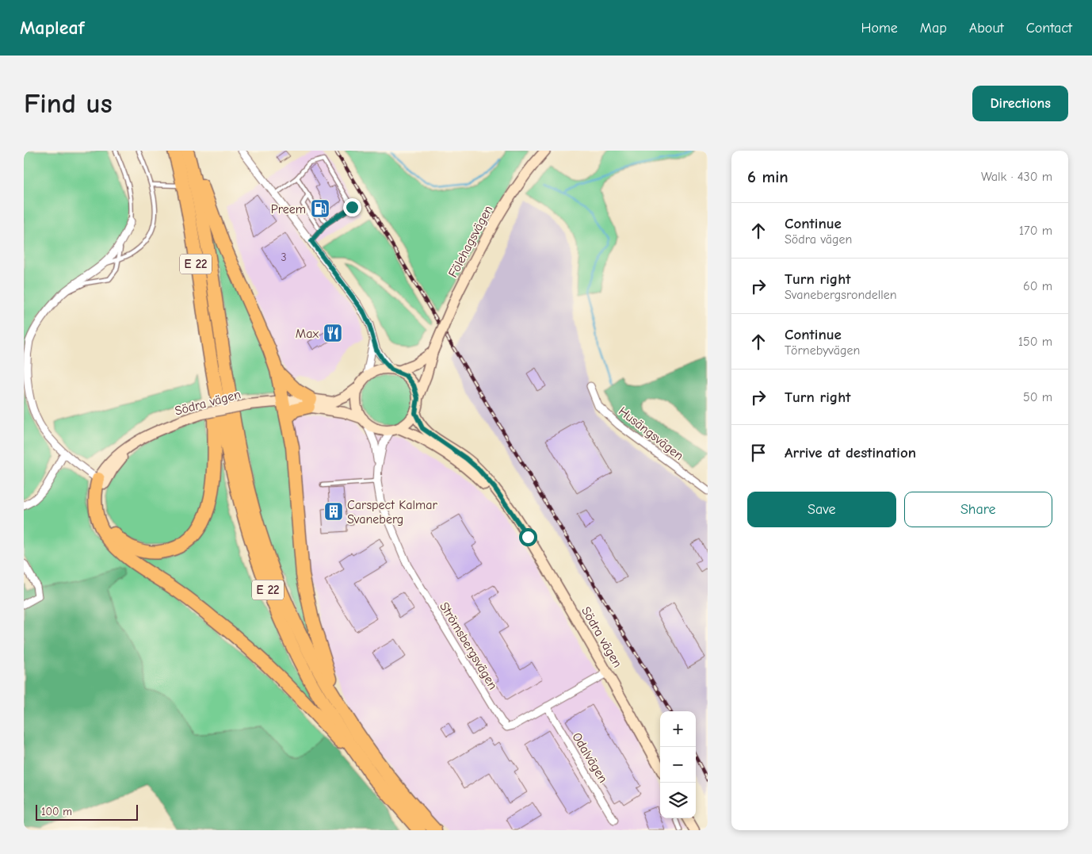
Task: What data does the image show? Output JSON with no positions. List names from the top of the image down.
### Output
{
  "streets": {
    "highway": ["E 22"],
    "main road": ["Fölehagsvägen", "Södra vägen"],
    "street": ["Husängsvägen", "Strömsbergsvägen", "Odalvägen"]
  },
  "crossings": [
    ["Fölehagsvägen", "Södra vägen"],
    ["Fölehagsvägen", "Strömsbergsvägen"],
    ["Södra vägen", "Strömsbergsvägen"],
    ["Strömsbergsvägen", "Odalvägen"]
  ],
  "places": {
    "fuel station": ["Preem"],
    "restaurant": ["Max"],
    "building": ["Carspect Kalmar Svaneberg"]
  },
  "house_numbers": ["3"],
  "scale_bar": "100 m",
  "page": {
    "header": "Mapleaf",
    "nav": [
      "Home",
      "Map",
      "About",
      "Contact"
    ],
    "buttons": [
      "Directions",
      ["Save", "Share"]
    ],
    "title": "Find us",
    "heading": ["6 min", "Walk · 430 m"],
    "list": [
      ["Continue", "Södra vägen", "170 m"],
      ["Turn right", "Svanebergsrondellen", "60 m"],
      ["Continue", "Törnebyvägen", "150 m"],
      ["Turn right", "50 m"],
      "Arrive at destination"
    ],
    "map_buttons": ["+", "−"],
    "scale": "100 m"
  }
}
